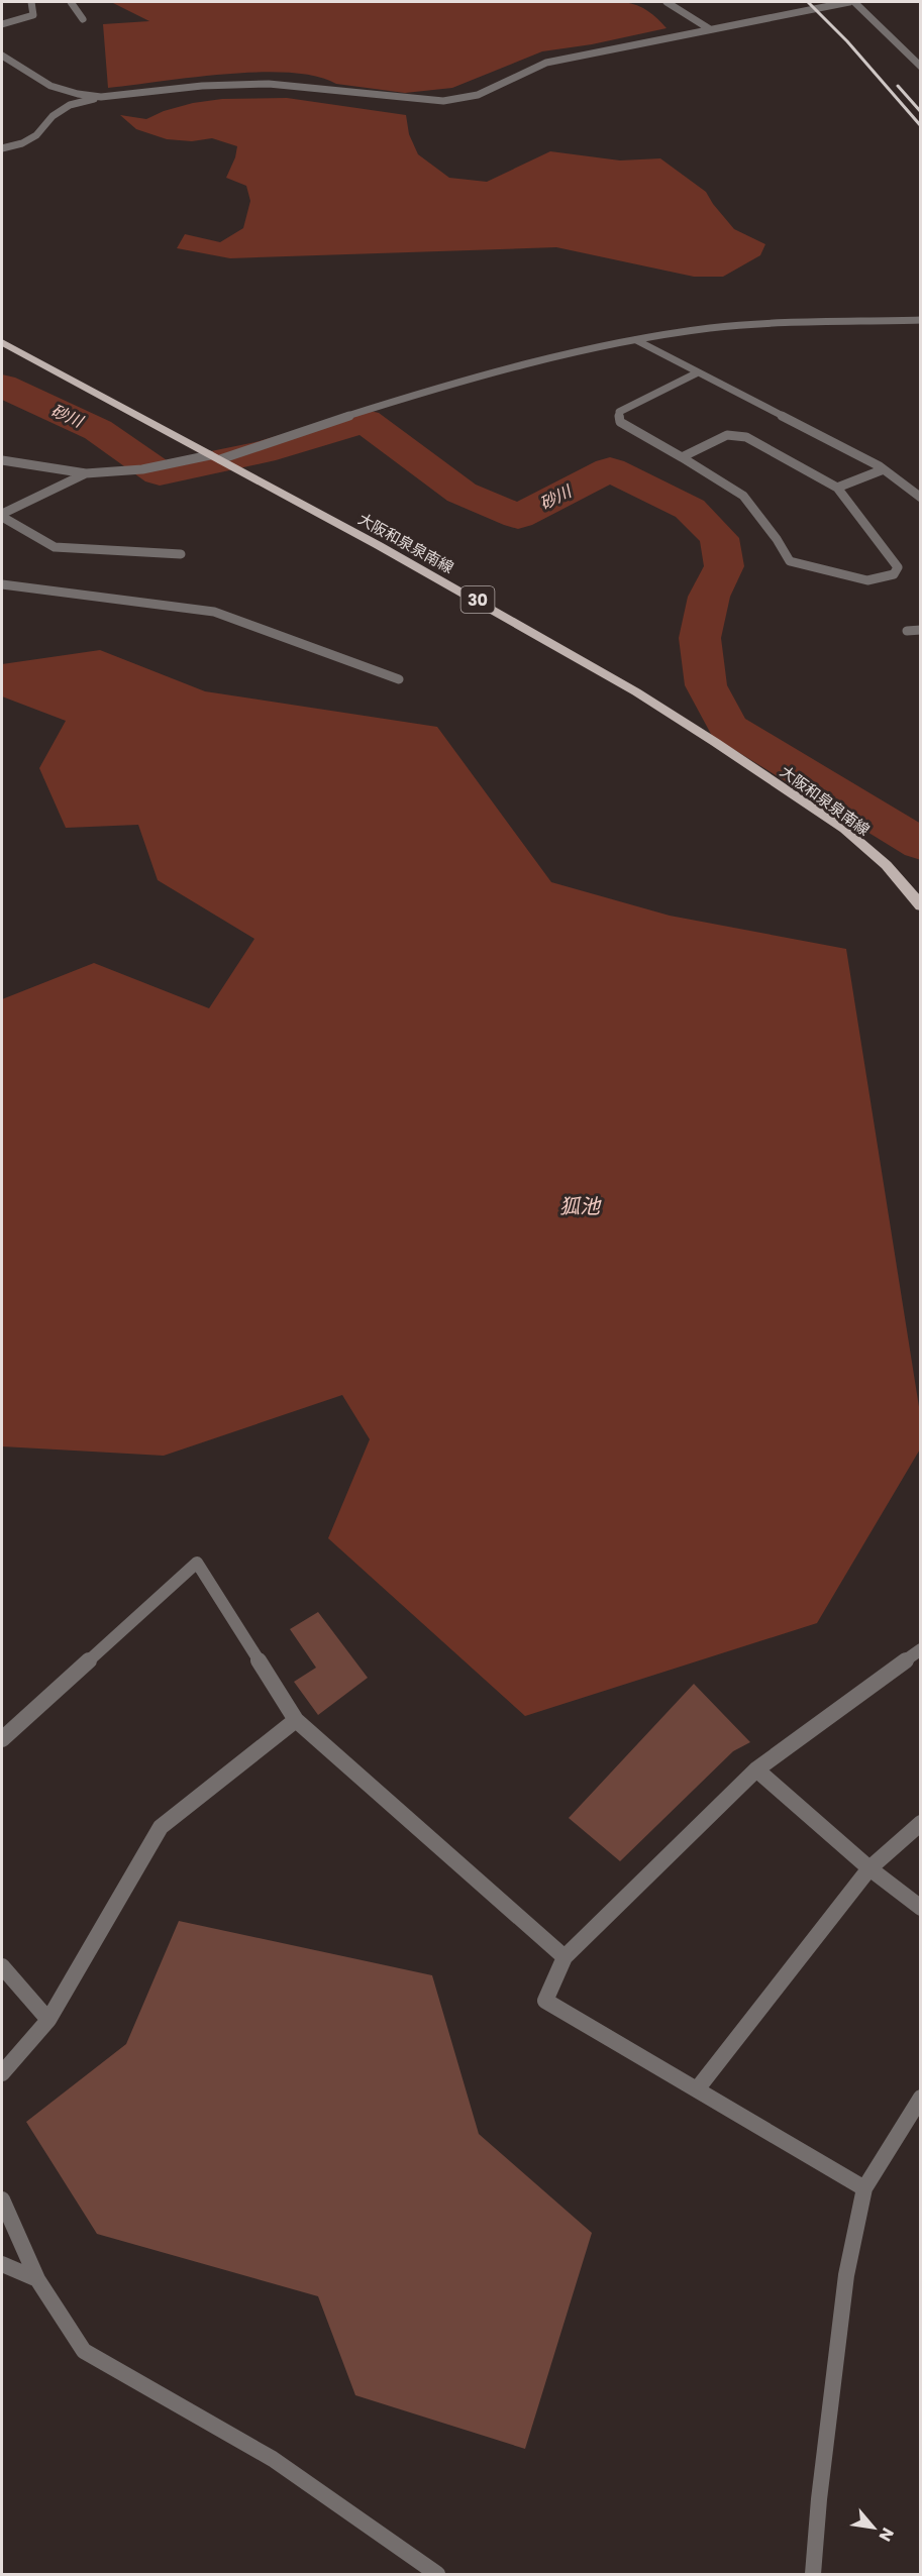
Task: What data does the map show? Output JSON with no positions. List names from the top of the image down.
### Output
{
  "streets": {
    "main road": ["大阪和泉泉南線", "30"]
  },
  "water": ["砂川", "狐池"],
  "north": "bottom right"
}
